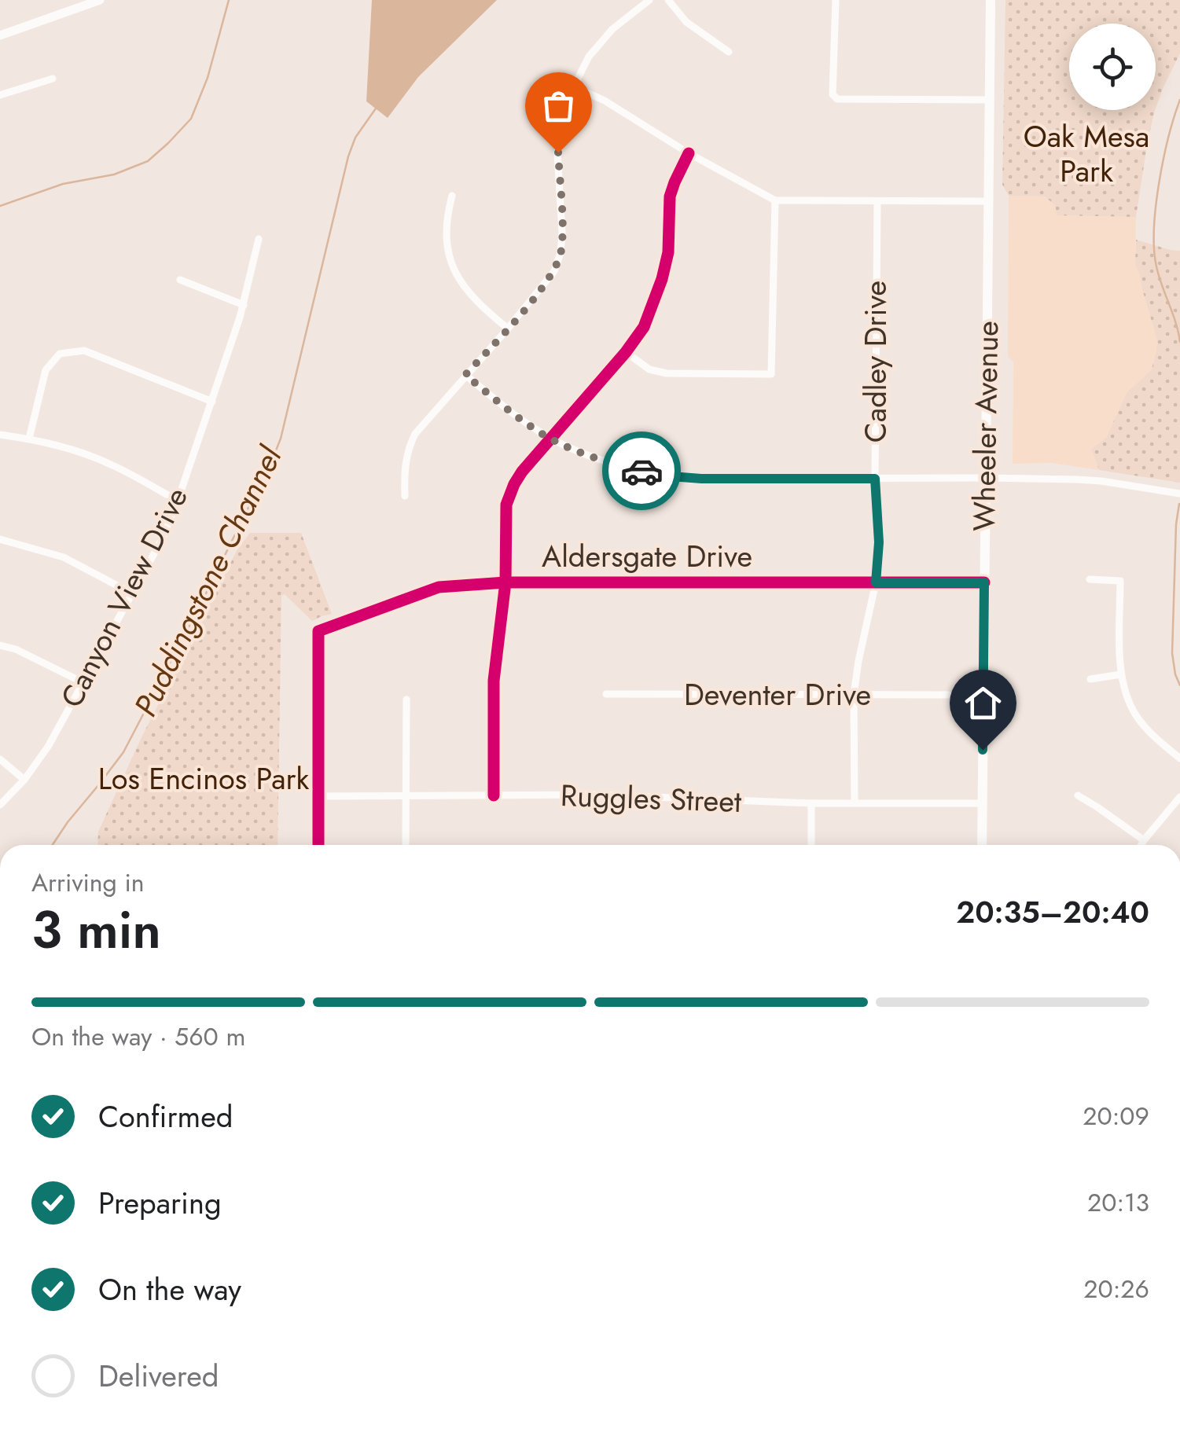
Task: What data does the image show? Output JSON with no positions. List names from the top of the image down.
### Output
{
  "streets": {
    "main road": ["Wheeler Avenue"],
    "street": [
      "Cadley Drive",
      "Aldersgate Drive",
      "Canyon View Drive",
      "Deventer Drive",
      "Ruggles Street"
    ]
  },
  "crossings": [
    ["Cadley Drive", "Aldersgate Drive"],
    ["Cadley Drive", "Deventer Drive"],
    ["Cadley Drive", "Ruggles Street"],
    ["Wheeler Avenue", "Aldersgate Drive"],
    ["Wheeler Avenue", "Ruggles Street"],
    ["Aldersgate Drive", "Ruggles Street"]
  ],
  "water": ["Puddingstone Channel"],
  "parks": ["Oak Mesa Park", "Los Encinos Park"],
  "page": {
    "heading": ["3 min", "Arriving in", "20:35–20:40"],
    "bar": "On the way · 560 m",
    "list": [
      ["Confirmed", "20:09"],
      ["Preparing", "20:13"],
      ["On the way", "20:26"],
      "Delivered"
    ]
  }
}
